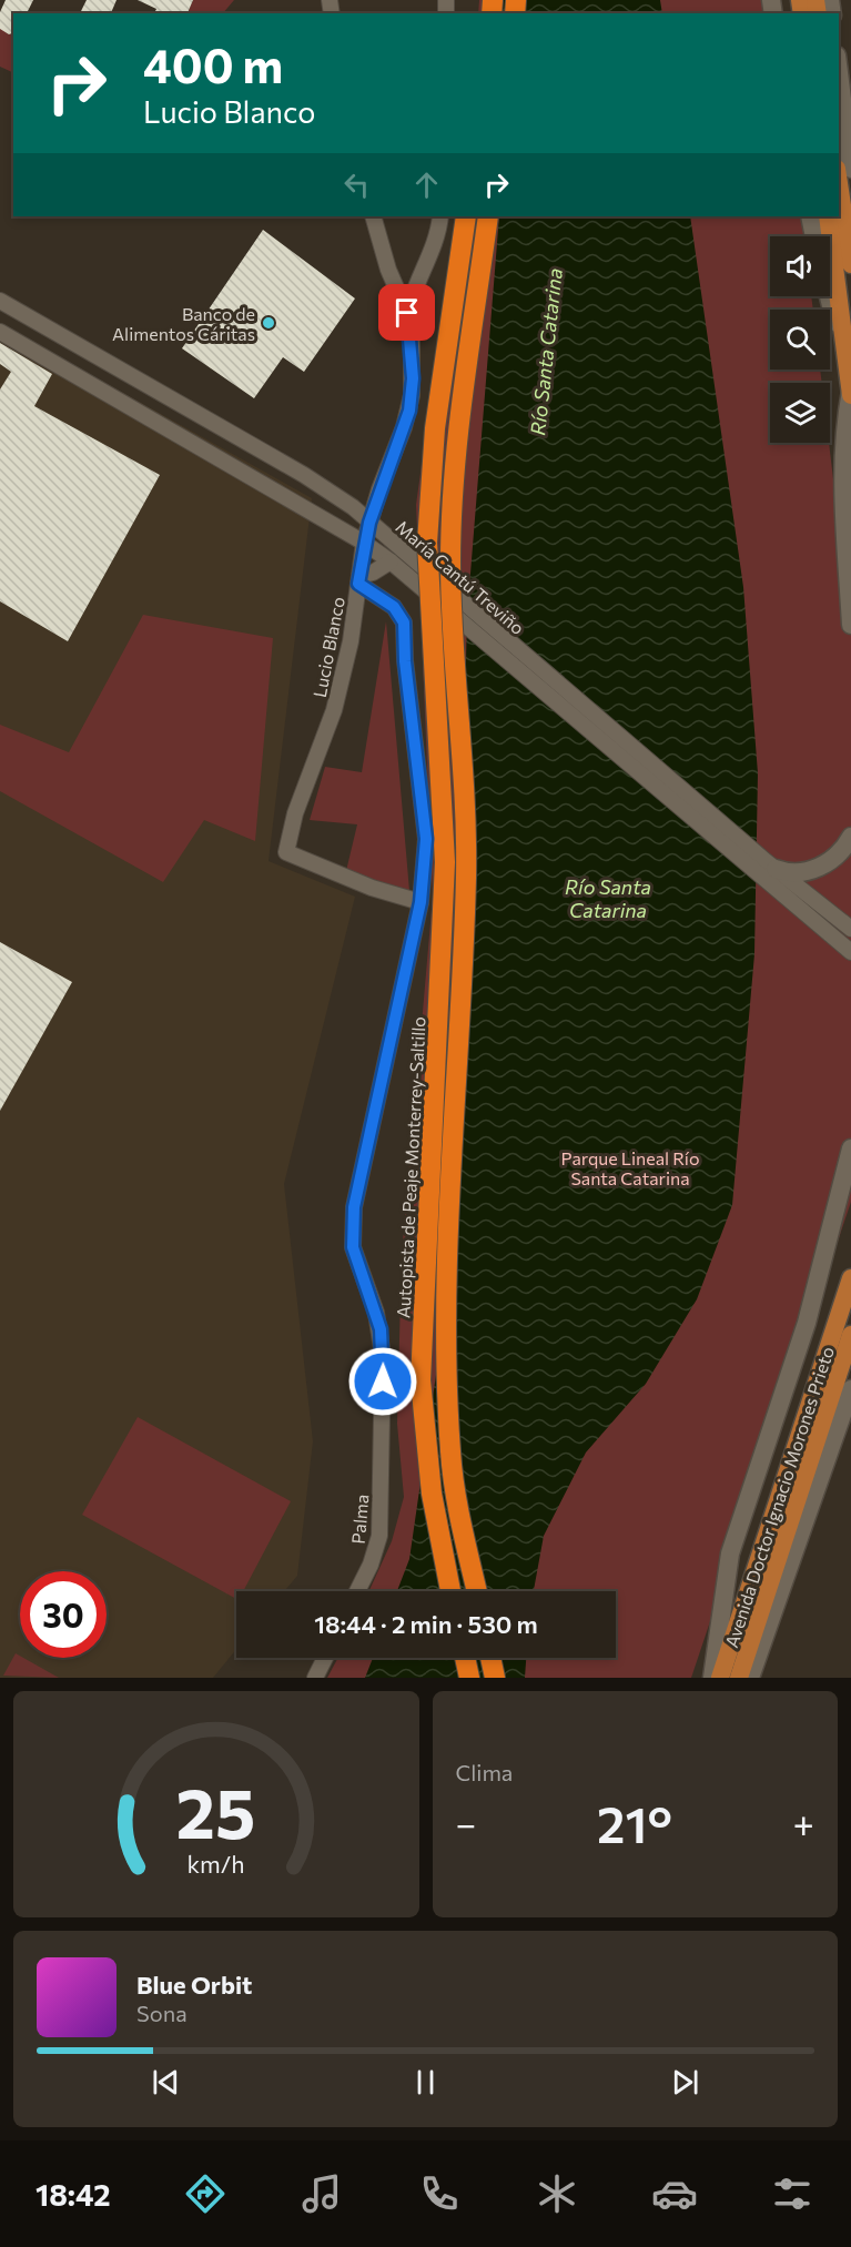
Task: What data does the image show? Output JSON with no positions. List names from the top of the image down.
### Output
{
  "streets": {
    "highway": ["Autopista de Peaje Monterrey-Saltillo"],
    "main road": ["Avenida Doctor Ignacio Morones Prieto"],
    "street": ["María Cantú Treviño", "Lucio Blanco", "Palma"]
  },
  "crossings": [
    ["María Cantú Treviño", "Lucio Blanco"],
    ["Lucio Blanco", "Palma"]
  ],
  "water": ["Río Santa Catarina"],
  "parks": ["Parque Lineal Río Santa Catarina"],
  "places": ["Banco de Alimentos Cáritas"],
  "page": {
    "turn": ["400 m", "Lucio Blanco"],
    "limit": "30",
    "trip": "18:44 · 2 min · 530 m",
    "tile": "Clima",
    "heat": ["−", "21°", "+"],
    "song": ["Blue Orbit", "Sona"],
    "tabs": "18:42",
    "gauge": ["25", "km/h"]
  }
}
